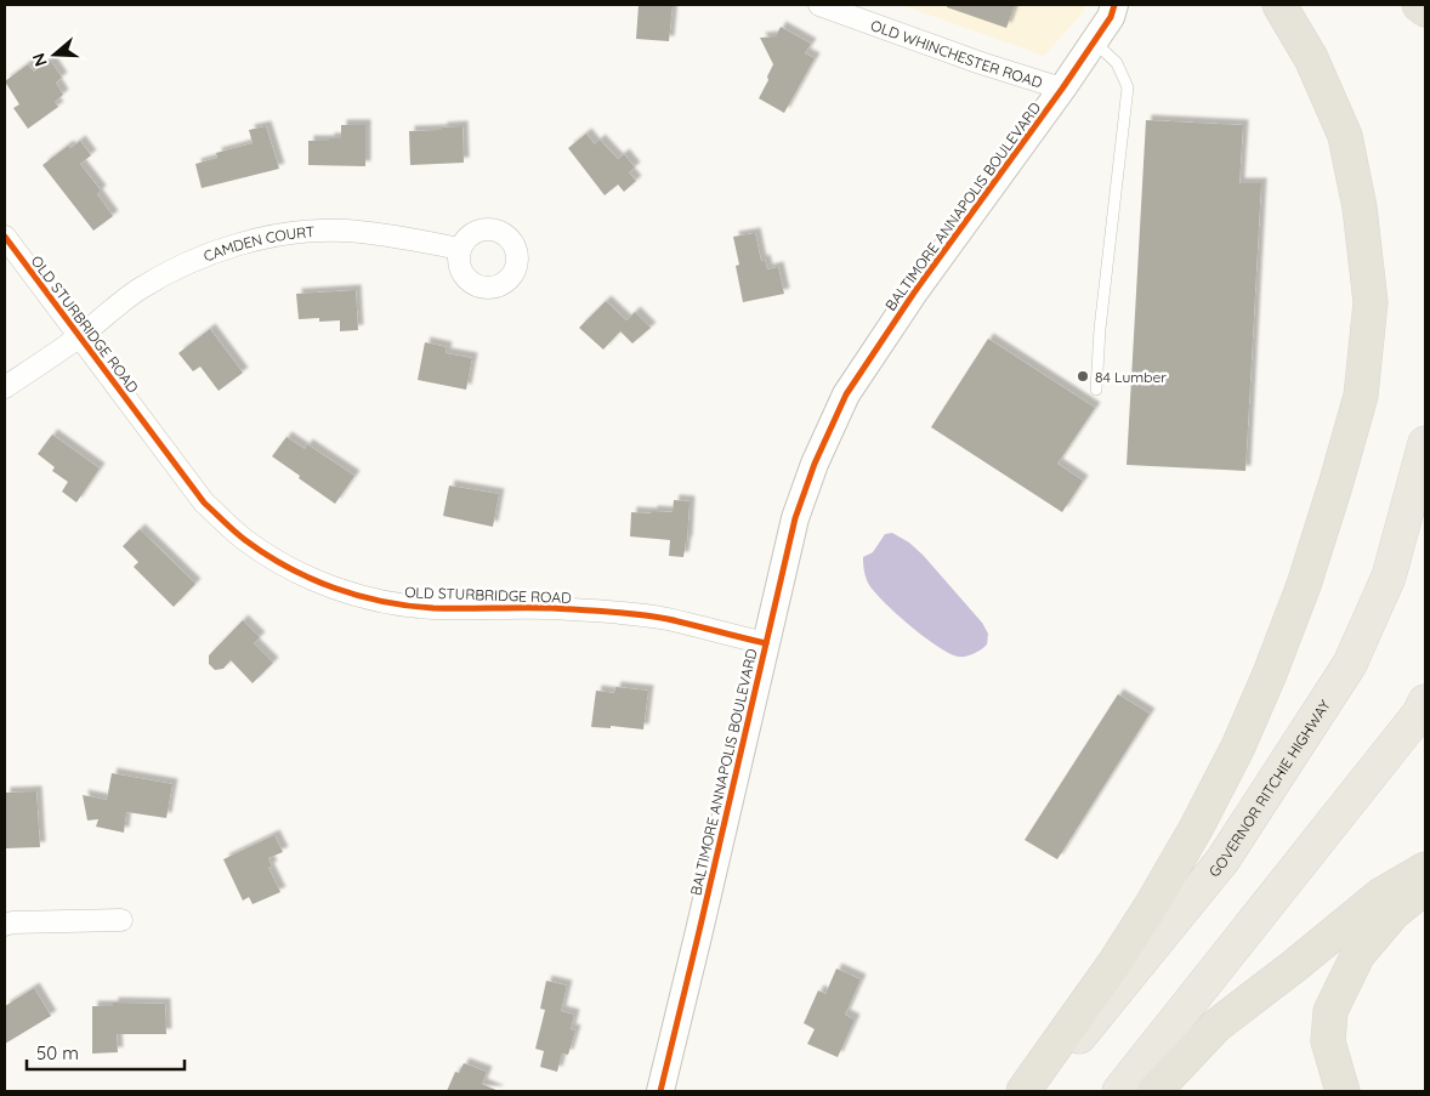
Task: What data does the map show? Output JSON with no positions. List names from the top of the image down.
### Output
{
  "streets": {
    "highway": ["GOVERNOR RITCHIE HIGHWAY"],
    "street": [
      "OLD WHINCHESTER ROAD",
      "BALTIMORE ANNAPOLIS BOULEVARD",
      "CAMDEN COURT",
      "OLD STURBRIDGE ROAD"
    ]
  },
  "crossings": [
    ["OLD WHINCHESTER ROAD", "BALTIMORE ANNAPOLIS BOULEVARD"],
    ["BALTIMORE ANNAPOLIS BOULEVARD", "OLD STURBRIDGE ROAD"],
    ["CAMDEN COURT", "OLD STURBRIDGE ROAD"]
  ],
  "places": ["84 Lumber"],
  "scale_bar": "50 m",
  "north": "left"
}
